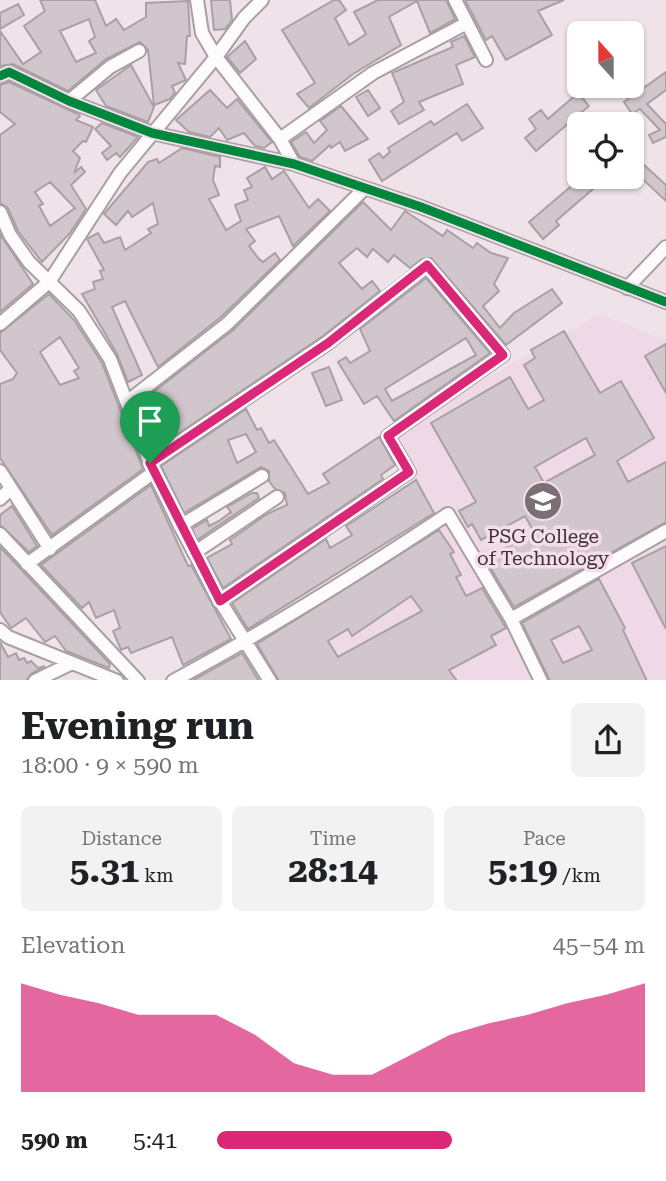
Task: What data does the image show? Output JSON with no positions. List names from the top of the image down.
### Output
{
  "places": {
    "school or university": ["PSG College of Technology"]
  },
  "north": "top",
  "page": {
    "heading": ["Evening run", "18:00 · 9 × 590 m"],
    "stats": [
      ["Distance", "5.31 km"],
      ["Time", "28:14"],
      ["Pace", "5:19 /km"]
    ],
    "chart": ["Elevation", "45–54 m"],
    "list": [
      {
        "name": "590 m",
        "note": "5:41"
      }
    ]
  }
}
